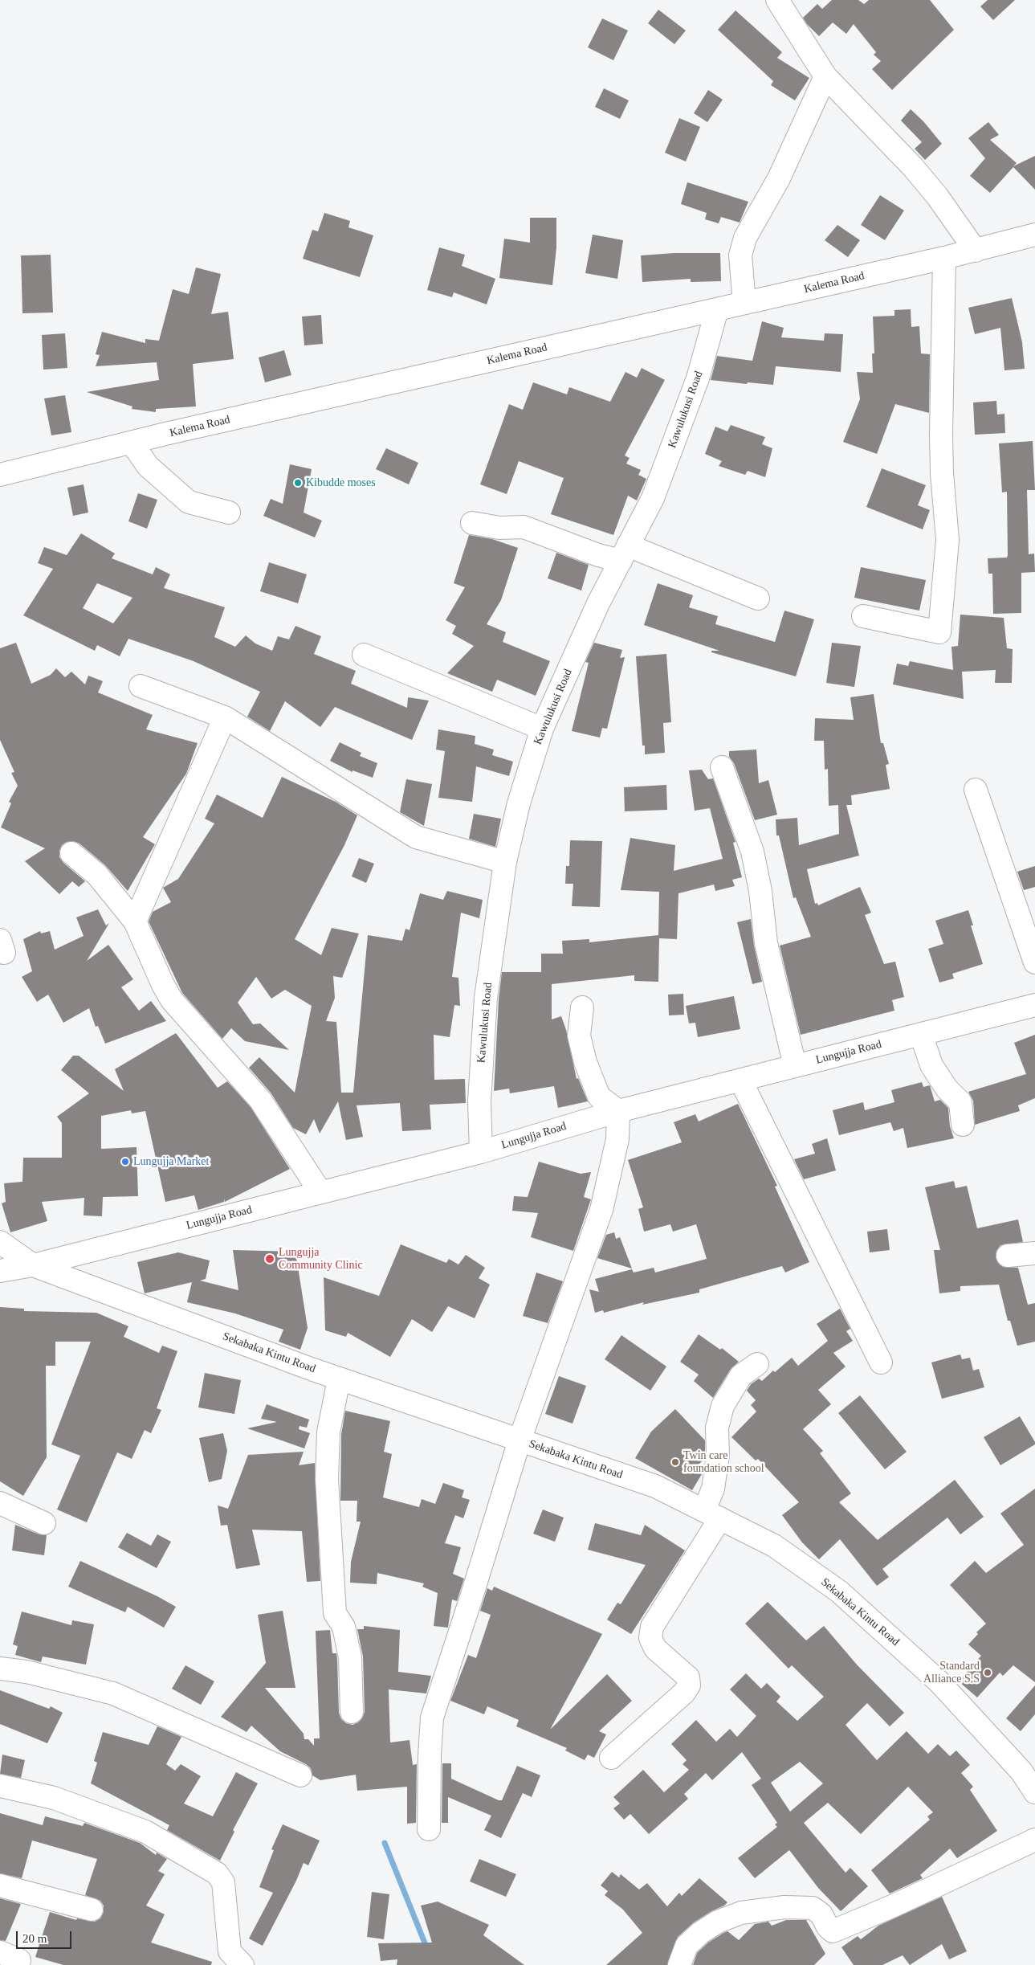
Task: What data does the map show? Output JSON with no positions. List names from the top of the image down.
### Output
{
  "streets": {
    "street": [
      "Kalema Road",
      "Kawulukusi Road",
      "Lungujja Road",
      "Sekabaka Kintu Road"
    ]
  },
  "crossings": [
    ["Kalema Road", "Kawulukusi Road"],
    ["Kawulukusi Road", "Lungujja Road"],
    ["Lungujja Road", "Sekabaka Kintu Road"]
  ],
  "places": [
    "Kibudde moses",
    "Lungujja Market",
    "Lungujja Community Clinic",
    "Twin care foundation school",
    "Standard Alliance S.S"
  ],
  "scale_bar": "20 m"
}
